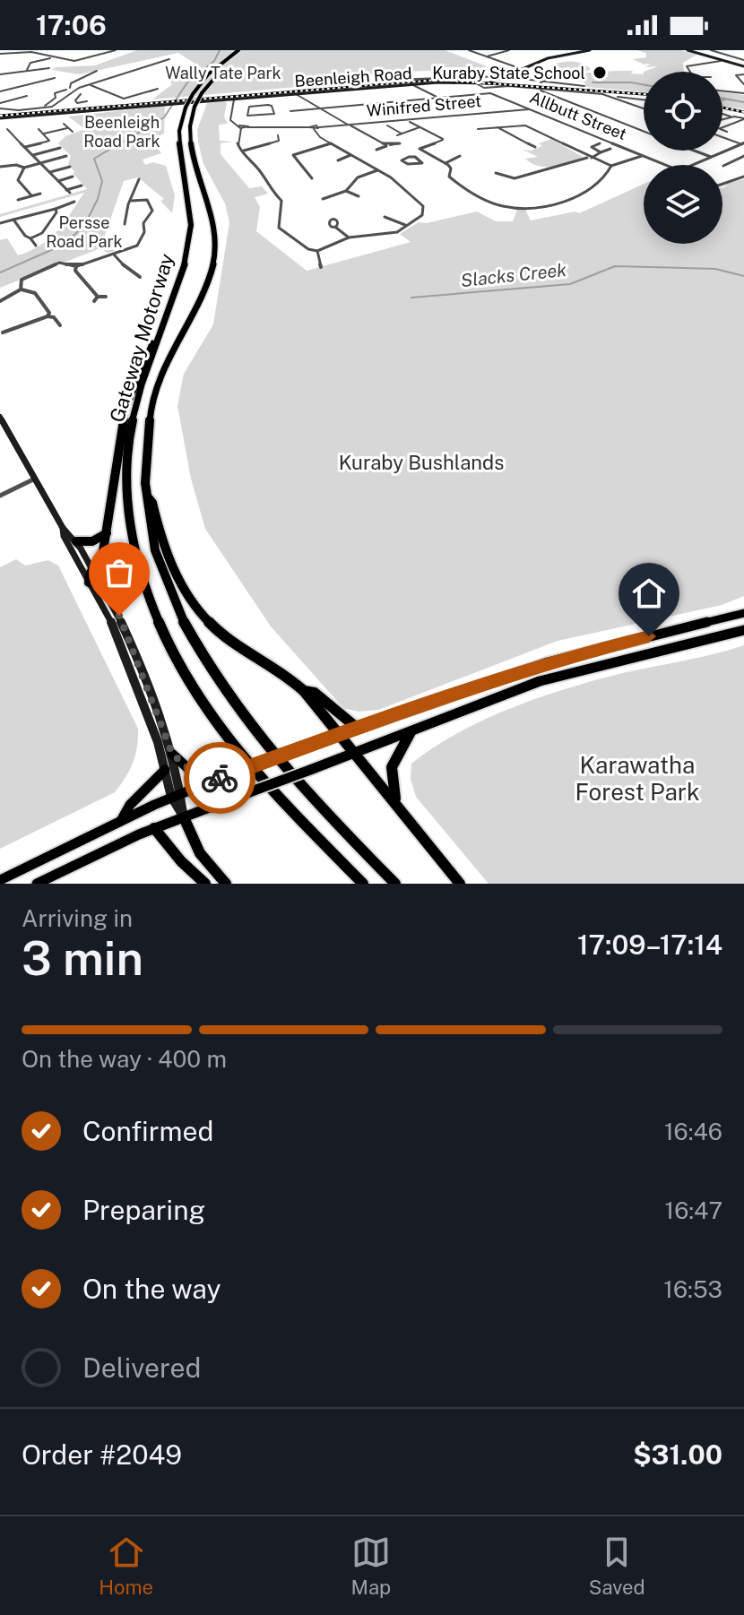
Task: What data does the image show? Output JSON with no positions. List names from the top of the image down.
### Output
{
  "streets": {
    "highway": ["Gateway Motorway"],
    "main road": ["Beenleigh Road"],
    "street": ["Winifred Street", "Allbutt Street"]
  },
  "crossings": [
    ["Winifred Street", "Allbutt Street"]
  ],
  "water": ["Slacks Creek"],
  "parks": [
    "Wally Tate Park",
    "Beenleigh Road Park",
    "Persse Road Park",
    "Kuraby Bushlands",
    "Karawatha Forest Park"
  ],
  "places": ["Kuraby State School"],
  "page": {
    "status": "17:06",
    "heading": ["3 min", "Arriving in", "17:09–17:14"],
    "panel": ["Order #2049", "$31.00"],
    "bar": "On the way · 400 m",
    "list": [
      ["Confirmed", "16:46"],
      ["Preparing", "16:47"],
      ["On the way", "16:53"],
      "Delivered"
    ],
    "tabs": ["Home", "Map", "Saved"]
  }
}
